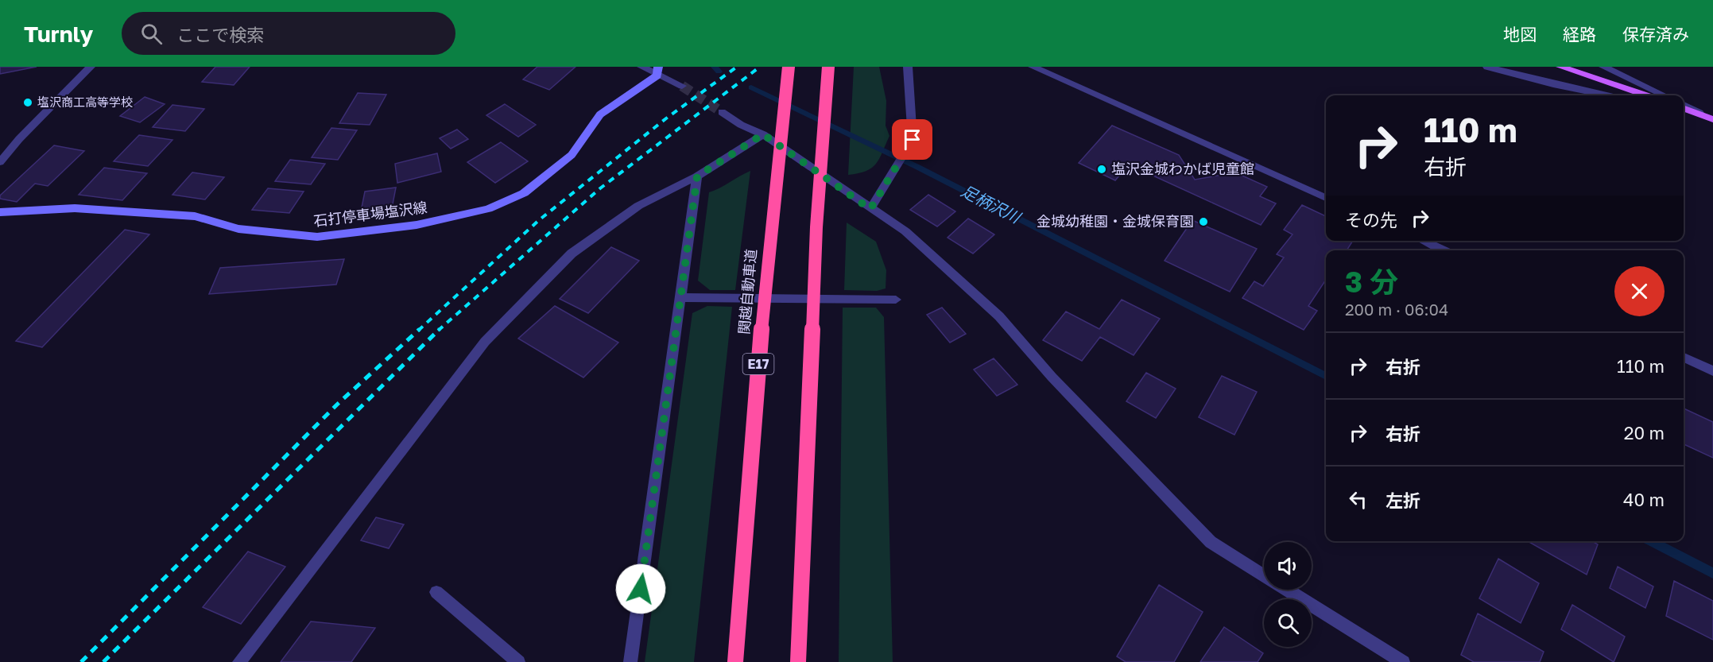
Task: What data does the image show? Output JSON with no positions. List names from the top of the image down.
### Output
{
  "streets": {
    "highway": ["関越自動車道", "E17"],
    "main road": ["石打停車場塩沢線"]
  },
  "water": ["足柄沢川"],
  "places": ["塩沢商工高等学校", "塩沢金城わかば児童館", "金城幼稚園・金城保育園"],
  "page": {
    "header": "Turnly",
    "search": "ここで検索",
    "nav": ["地図", "経路", "保存済み"],
    "turn": ["110 m", "右折"],
    "then": "その先",
    "heading": ["3 分", "200 m · 06:04"],
    "list": [
      {
        "name": "右折",
        "value": "110 m"
      },
      {
        "name": "右折",
        "value": "20 m"
      },
      {
        "name": "左折",
        "value": "40 m"
      }
    ]
  }
}
